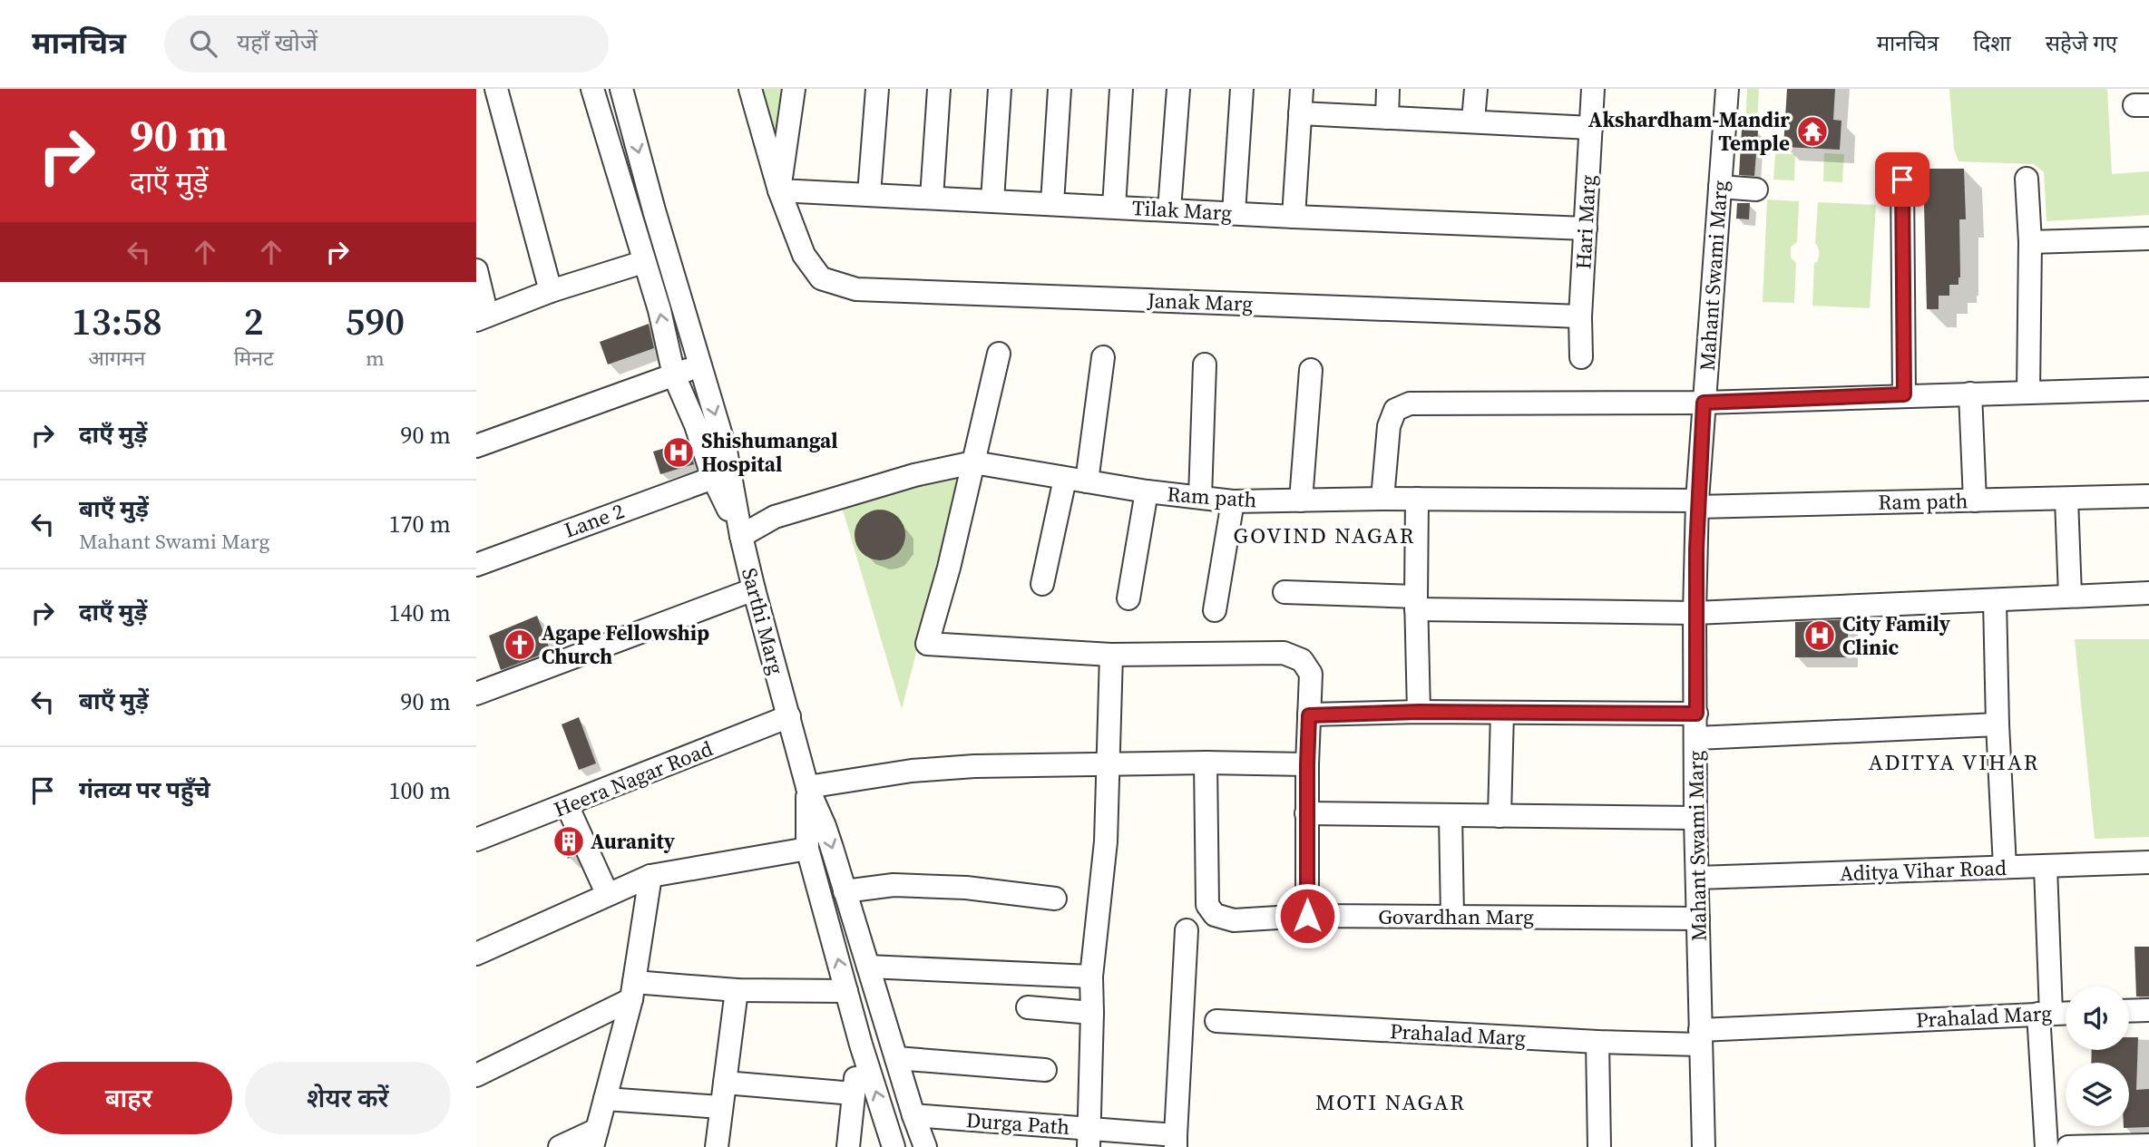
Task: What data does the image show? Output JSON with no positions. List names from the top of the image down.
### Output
{
  "streets": {
    "street": [
      "Tilak Marg",
      "Hari Marg",
      "Mahant Swami Marg",
      "Janak Marg",
      "Ram path",
      "Lane 2",
      "Sarthi Marg",
      "Heera Nagar Road",
      "Aditya Vihar Road",
      "Govardhan Marg",
      "Prahalad Marg",
      "Durga Path"
    ]
  },
  "crossings": [
    ["Tilak Marg", "Hari Marg"],
    ["Tilak Marg", "Janak Marg"],
    ["Hari Marg", "Janak Marg"],
    ["Mahant Swami Marg", "Ram path"],
    ["Mahant Swami Marg", "Aditya Vihar Road"],
    ["Mahant Swami Marg", "Govardhan Marg"],
    ["Mahant Swami Marg", "Prahalad Marg"],
    ["Ram path", "Sarthi Marg"],
    ["Sarthi Marg", "Heera Nagar Road"],
    ["Sarthi Marg", "Durga Path"]
  ],
  "districts": ["GOVIND NAGAR", "ADITYA VIHAR", "MOTI NAGAR"],
  "places": {
    "temple": ["Akshardham-Mandir Temple"],
    "hospital": ["Shishumangal Hospital", "City Family Clinic"],
    "church": ["Agape Fellowship Church"],
    "building": ["Auranity"]
  },
  "page": {
    "header": "मानचित्र",
    "search": "यहाँ खोजें",
    "nav": ["मानचित्र", "दिशा", "सहेजे गए"],
    "turn": ["90 m", "दाएँ मुड़ें"],
    "eta": [
      "13:58",
      "आगमन",
      "2",
      "मिनट",
      "590",
      "m"
    ],
    "list": [
      {
        "name": "दाएँ मुड़ें",
        "value": "90 m"
      },
      {
        "name": "बाएँ मुड़ें",
        "note": "Mahant Swami Marg",
        "value": "170 m"
      },
      {
        "name": "दाएँ मुड़ें",
        "value": "140 m"
      },
      {
        "name": "बाएँ मुड़ें",
        "value": "90 m"
      },
      {
        "name": "गंतव्य पर पहुँचे",
        "value": "100 m"
      }
    ],
    "buttons": ["बाहर", "शेयर करें"]
  }
}
